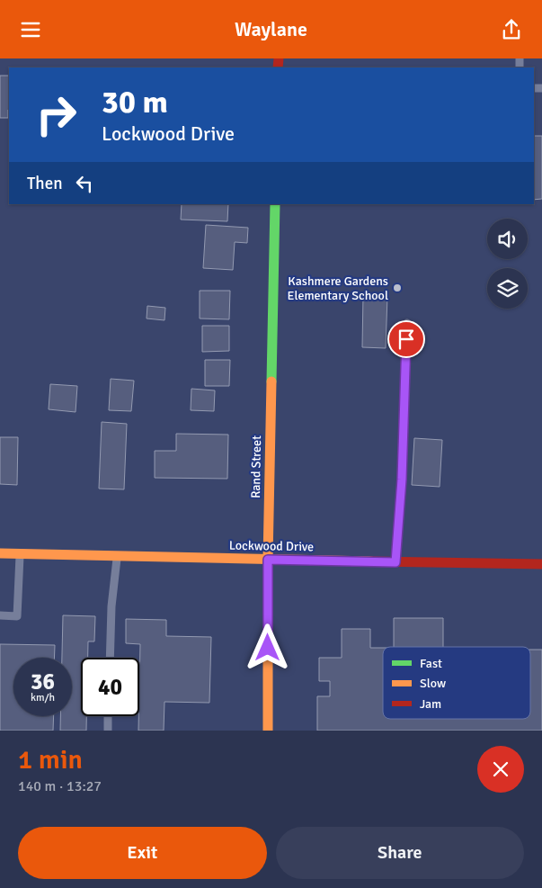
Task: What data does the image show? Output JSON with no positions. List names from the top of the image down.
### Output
{
  "streets": {
    "main road": ["Rand Street", "Lockwood Drive"]
  },
  "crossings": [
    ["Rand Street", "Lockwood Drive"]
  ],
  "places": ["Kashmere Gardens Elementary School"],
  "legend": ["Fast", "Slow", "Jam"],
  "page": {
    "header": "Waylane",
    "turn": ["30 m", "Lockwood Drive"],
    "then": "Then",
    "speed": "36 km/h",
    "limit": "40",
    "heading": ["1 min", "140 m · 13:27"],
    "buttons": ["Exit", "Share"]
  }
}
